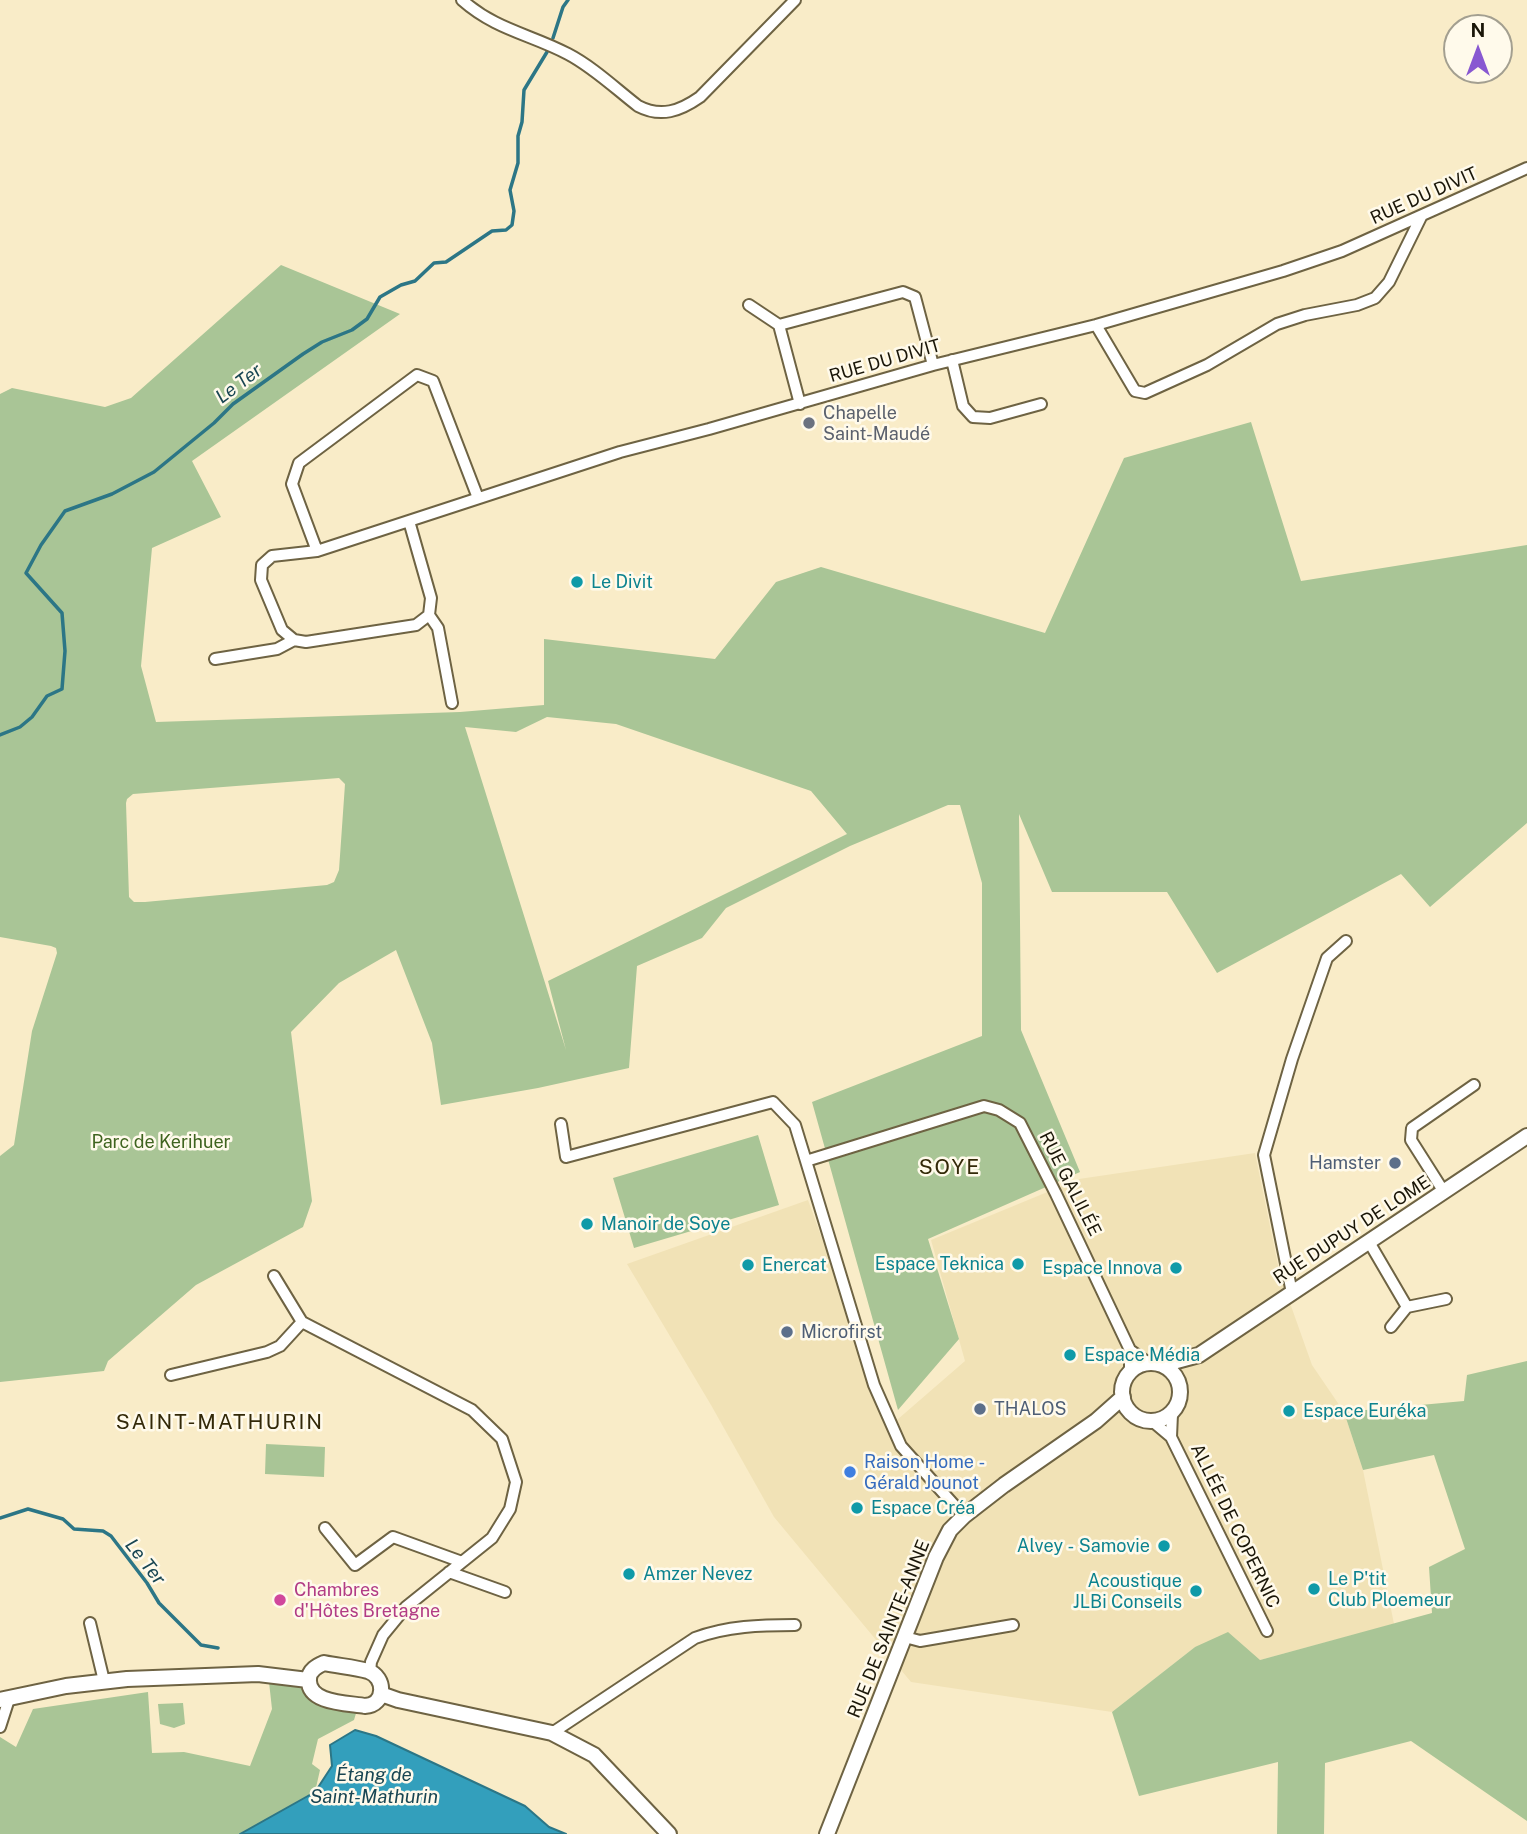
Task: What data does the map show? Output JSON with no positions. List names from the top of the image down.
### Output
{
  "streets": {
    "street": [
      "RUE DU DIVIT",
      "RUE GALILÉE",
      "RUE DUPUY DE LOME",
      "ALLÉE DE COPERNIC",
      "RUE DE SAINTE-ANNE"
    ]
  },
  "crossings": [
    ["RUE GALILÉE", "RUE DUPUY DE LOME"],
    ["RUE GALILÉE", "ALLÉE DE COPERNIC"],
    ["RUE GALILÉE", "RUE DE SAINTE-ANNE"],
    ["RUE DUPUY DE LOME", "ALLÉE DE COPERNIC"],
    ["RUE DUPUY DE LOME", "RUE DE SAINTE-ANNE"],
    ["ALLÉE DE COPERNIC", "RUE DE SAINTE-ANNE"]
  ],
  "districts": ["SOYE", "SAINT-MATHURIN"],
  "water": ["Le Ter", "Étang de Saint-Mathurin"],
  "parks": ["Parc de Kerihuer"],
  "places": [
    "Chapelle Saint-Maudé",
    "Le Divit",
    "Hamster",
    "Manoir de Soye",
    "Espace Teknica",
    "Enercat",
    "Espace Innova",
    "Microfirst",
    "Espace Média",
    "THALOS",
    "Espace Euréka",
    "Raison Home - Gérald Jounot",
    "Espace Créa",
    "Alvey - Samovie",
    "Amzer Nevez",
    "Le P'tit Club Ploemeur",
    "Acoustique JLBi Conseils",
    "Chambres d'Hôtes Bretagne"
  ],
  "north": "top"
}
